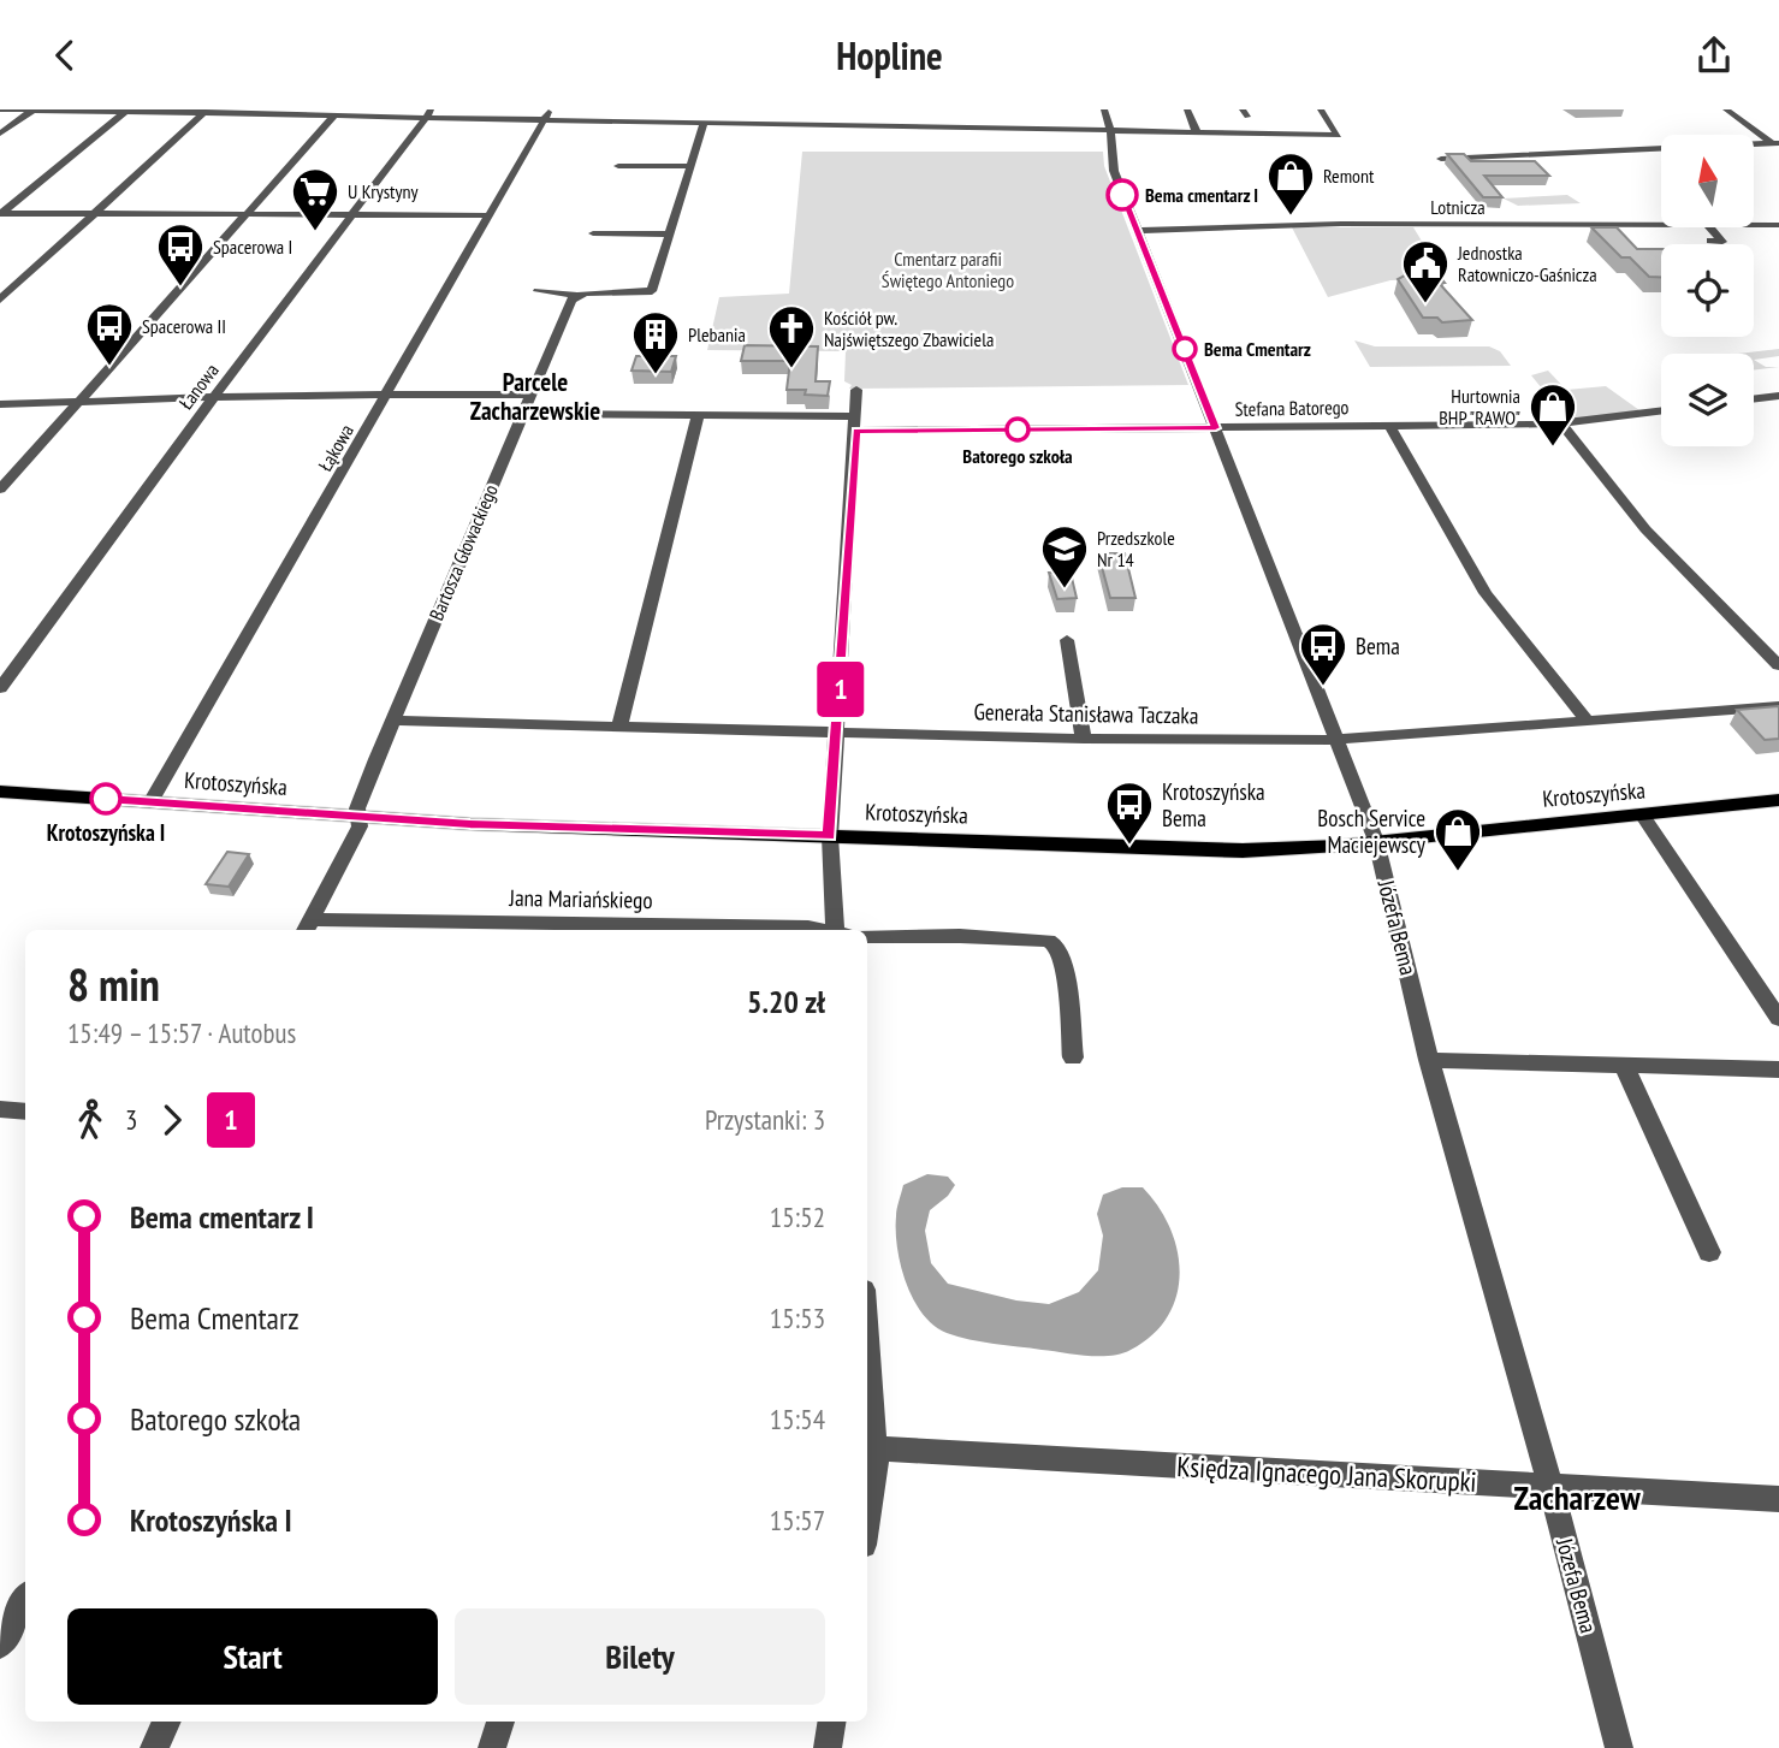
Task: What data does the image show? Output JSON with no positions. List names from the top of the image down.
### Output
{
  "streets": {
    "main road": ["Krotoszyńska"],
    "street": [
      "Lotnicza",
      "Łanowa",
      "Stefana Batorego",
      "Łąkowa",
      "Bartosza Głowackiego",
      "Generała Stanisława Taczaka",
      "Jana Mariańskiego",
      "Józefa Bema",
      "Księdza Ignacego Jana Skorupki"
    ]
  },
  "crossings": [
    ["Lotnicza", "Józefa Bema"],
    ["Stefana Batorego", "Bartosza Głowackiego"],
    ["Stefana Batorego", "Józefa Bema"],
    ["Łąkowa", "Krotoszyńska"],
    ["Bartosza Głowackiego", "Generała Stanisława Taczaka"],
    ["Bartosza Głowackiego", "Krotoszyńska"],
    ["Bartosza Głowackiego", "Jana Mariańskiego"],
    ["Generała Stanisława Taczaka", "Józefa Bema"],
    ["Krotoszyńska", "Józefa Bema"],
    ["Józefa Bema", "Księdza Ignacego Jana Skorupki"]
  ],
  "districts": ["Parcele Zacharzewskie", "Zacharzew"],
  "parks": ["Cmentarz parafii Świętego Antoniego"],
  "places": {
    "other": [
      "Bema cmentarz I",
      "Bema Cmentarz",
      "Batorego szkoła",
      "Krotoszyńska I"
    ],
    "shop": ["Remont", "Hurtownia BHP \"RAWO\"", "Bosch Service Maciejewscy"],
    "supermarket": ["U Krystyny"],
    "bus stop": [
      "Spacerowa I",
      "Spacerowa II",
      "Bema",
      "Krotoszyńska Bema"
    ],
    "public building": ["Jednostka Ratowniczo-Gaśnicza"],
    "church": ["Kościół pw. Najświętszego Zbawiciela"],
    "building": ["Plebania"],
    "school or university": ["Przedszkole Nr 14"]
  },
  "lines": ["bus line 1"],
  "north": "top",
  "page": {
    "header": "Hopline",
    "on_map": "1",
    "heading": ["8 min", "15:49 – 15:57 · Autobus", "5.20 zł"],
    "legs": ["3", "1", "Przystanki: 3"],
    "list": [
      {
        "name": "Bema cmentarz I",
        "value": "15:52"
      },
      {
        "name": "Bema Cmentarz",
        "value": "15:53"
      },
      {
        "name": "Batorego szkoła",
        "value": "15:54"
      },
      {
        "name": "Krotoszyńska I",
        "value": "15:57"
      }
    ],
    "buttons": ["Start", "Bilety"]
  }
}
